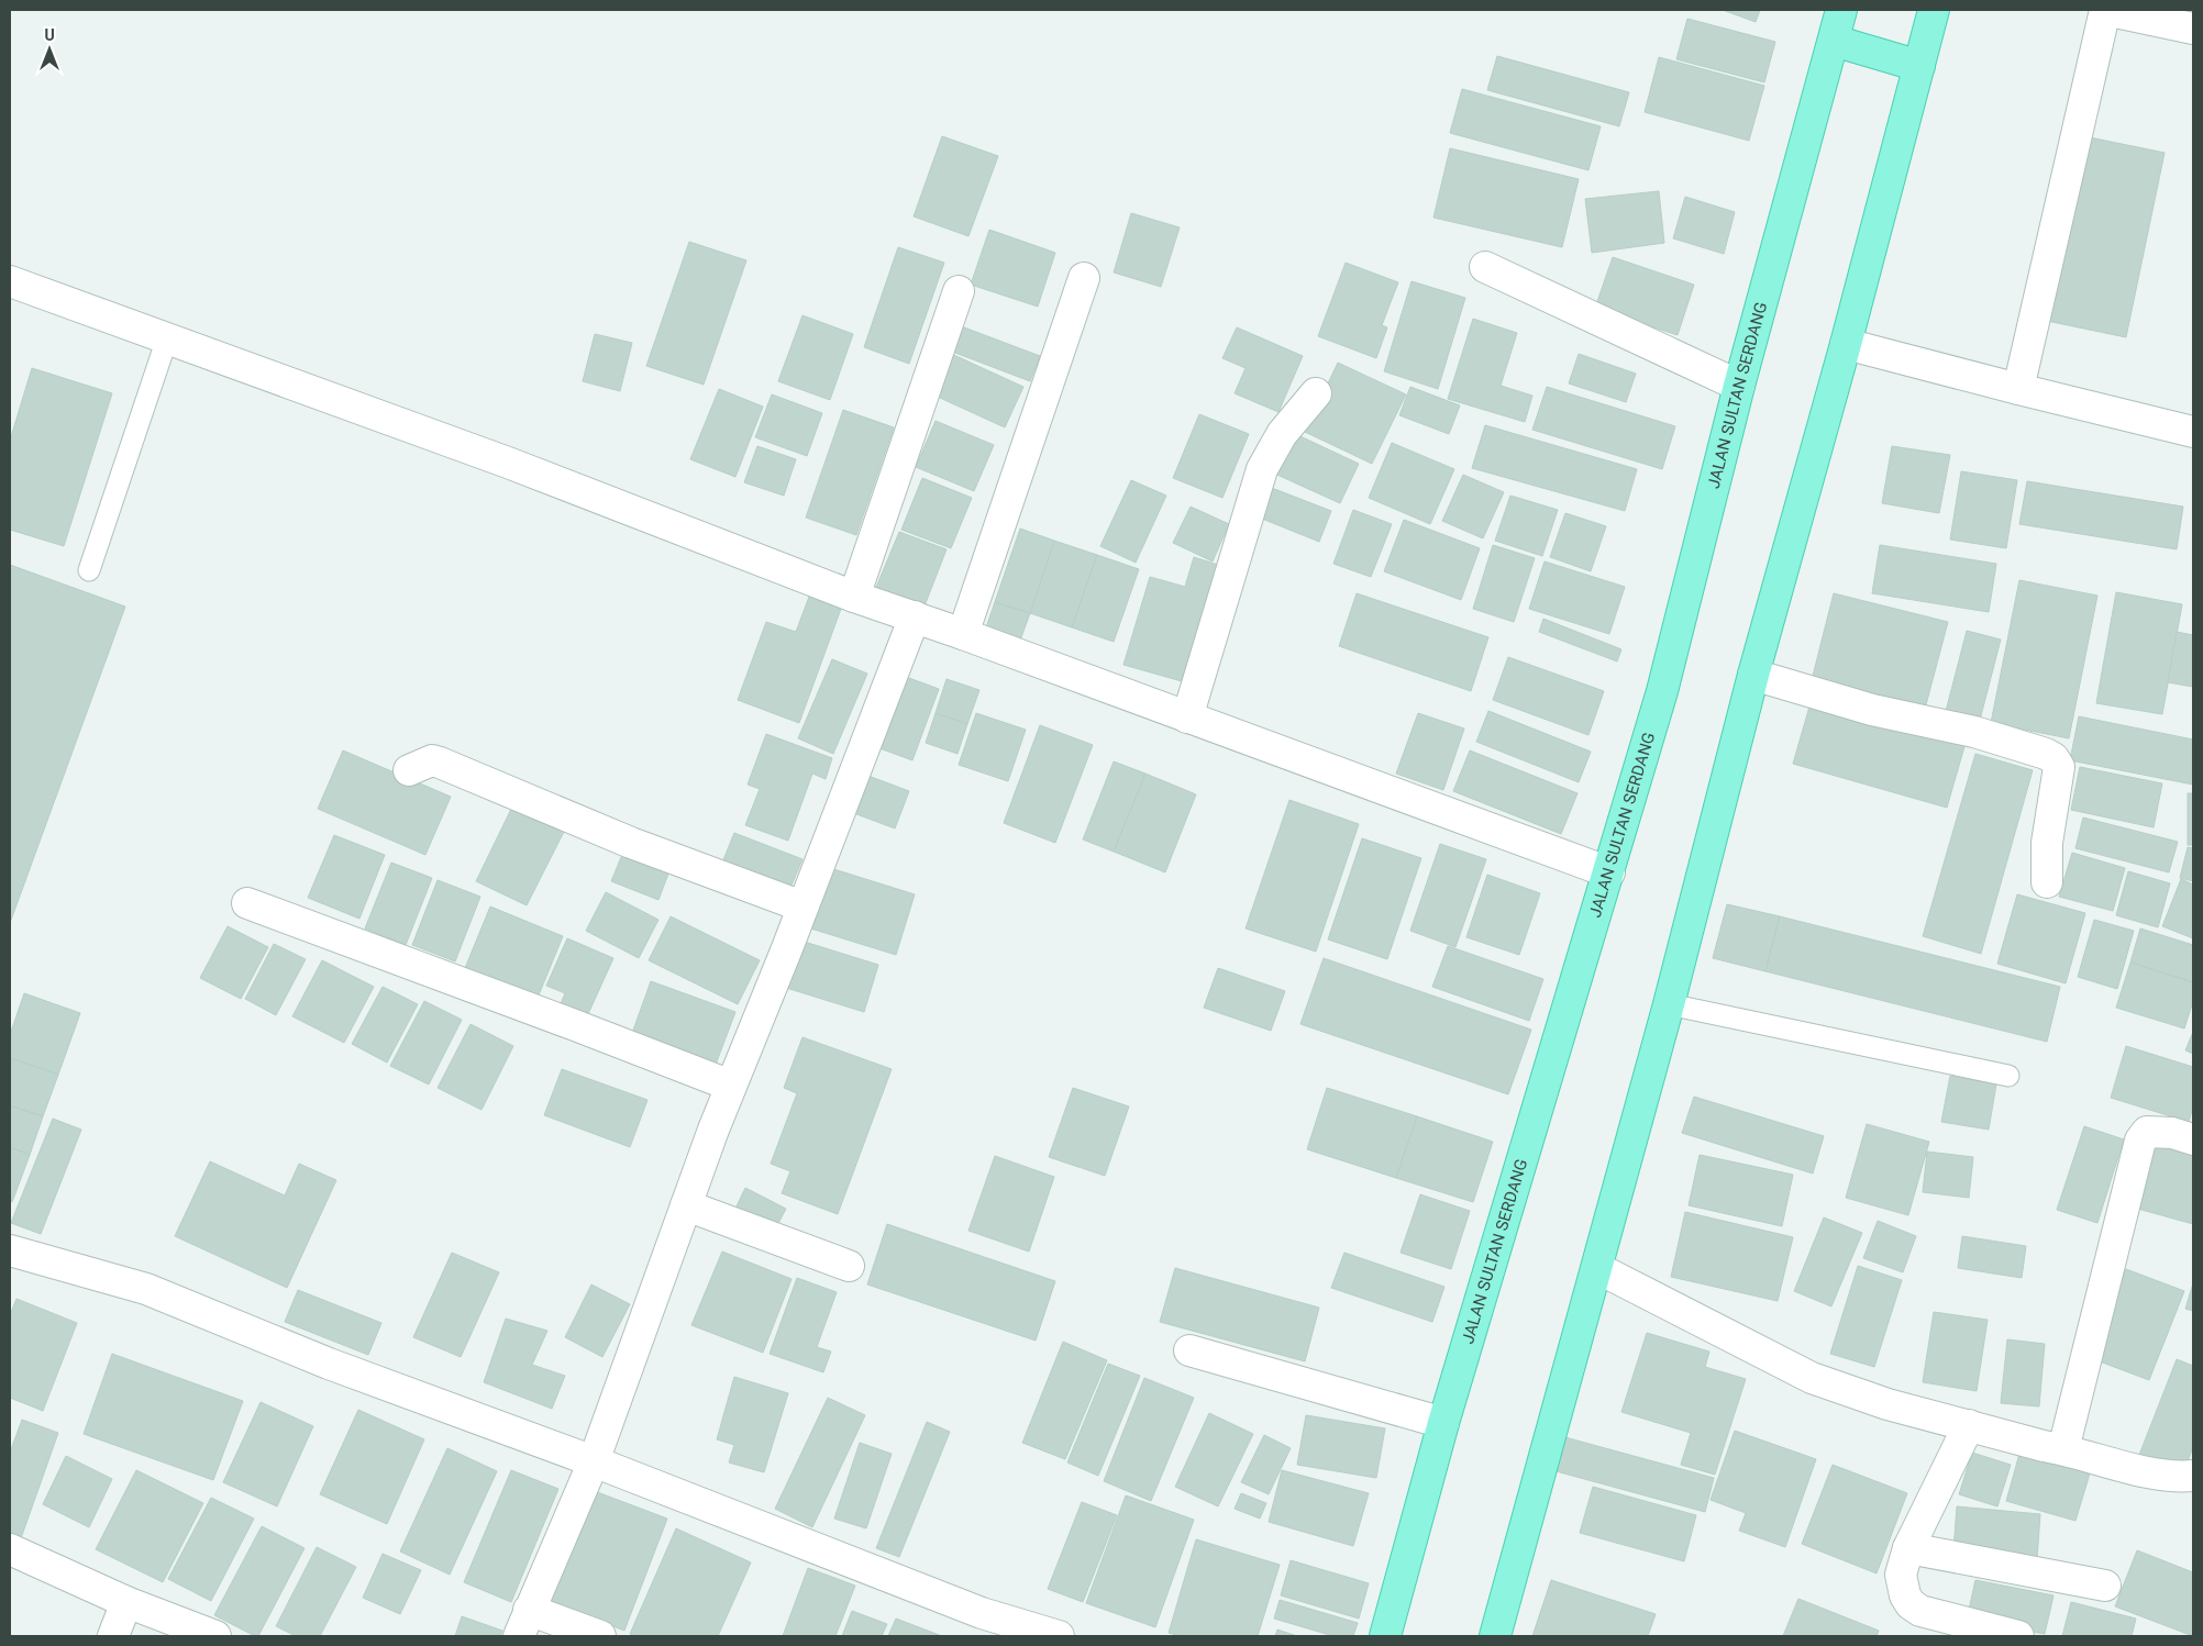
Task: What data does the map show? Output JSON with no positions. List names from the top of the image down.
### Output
{
  "streets": {
    "highway": ["JALAN SULTAN SERDANG"]
  },
  "north": "top"
}
